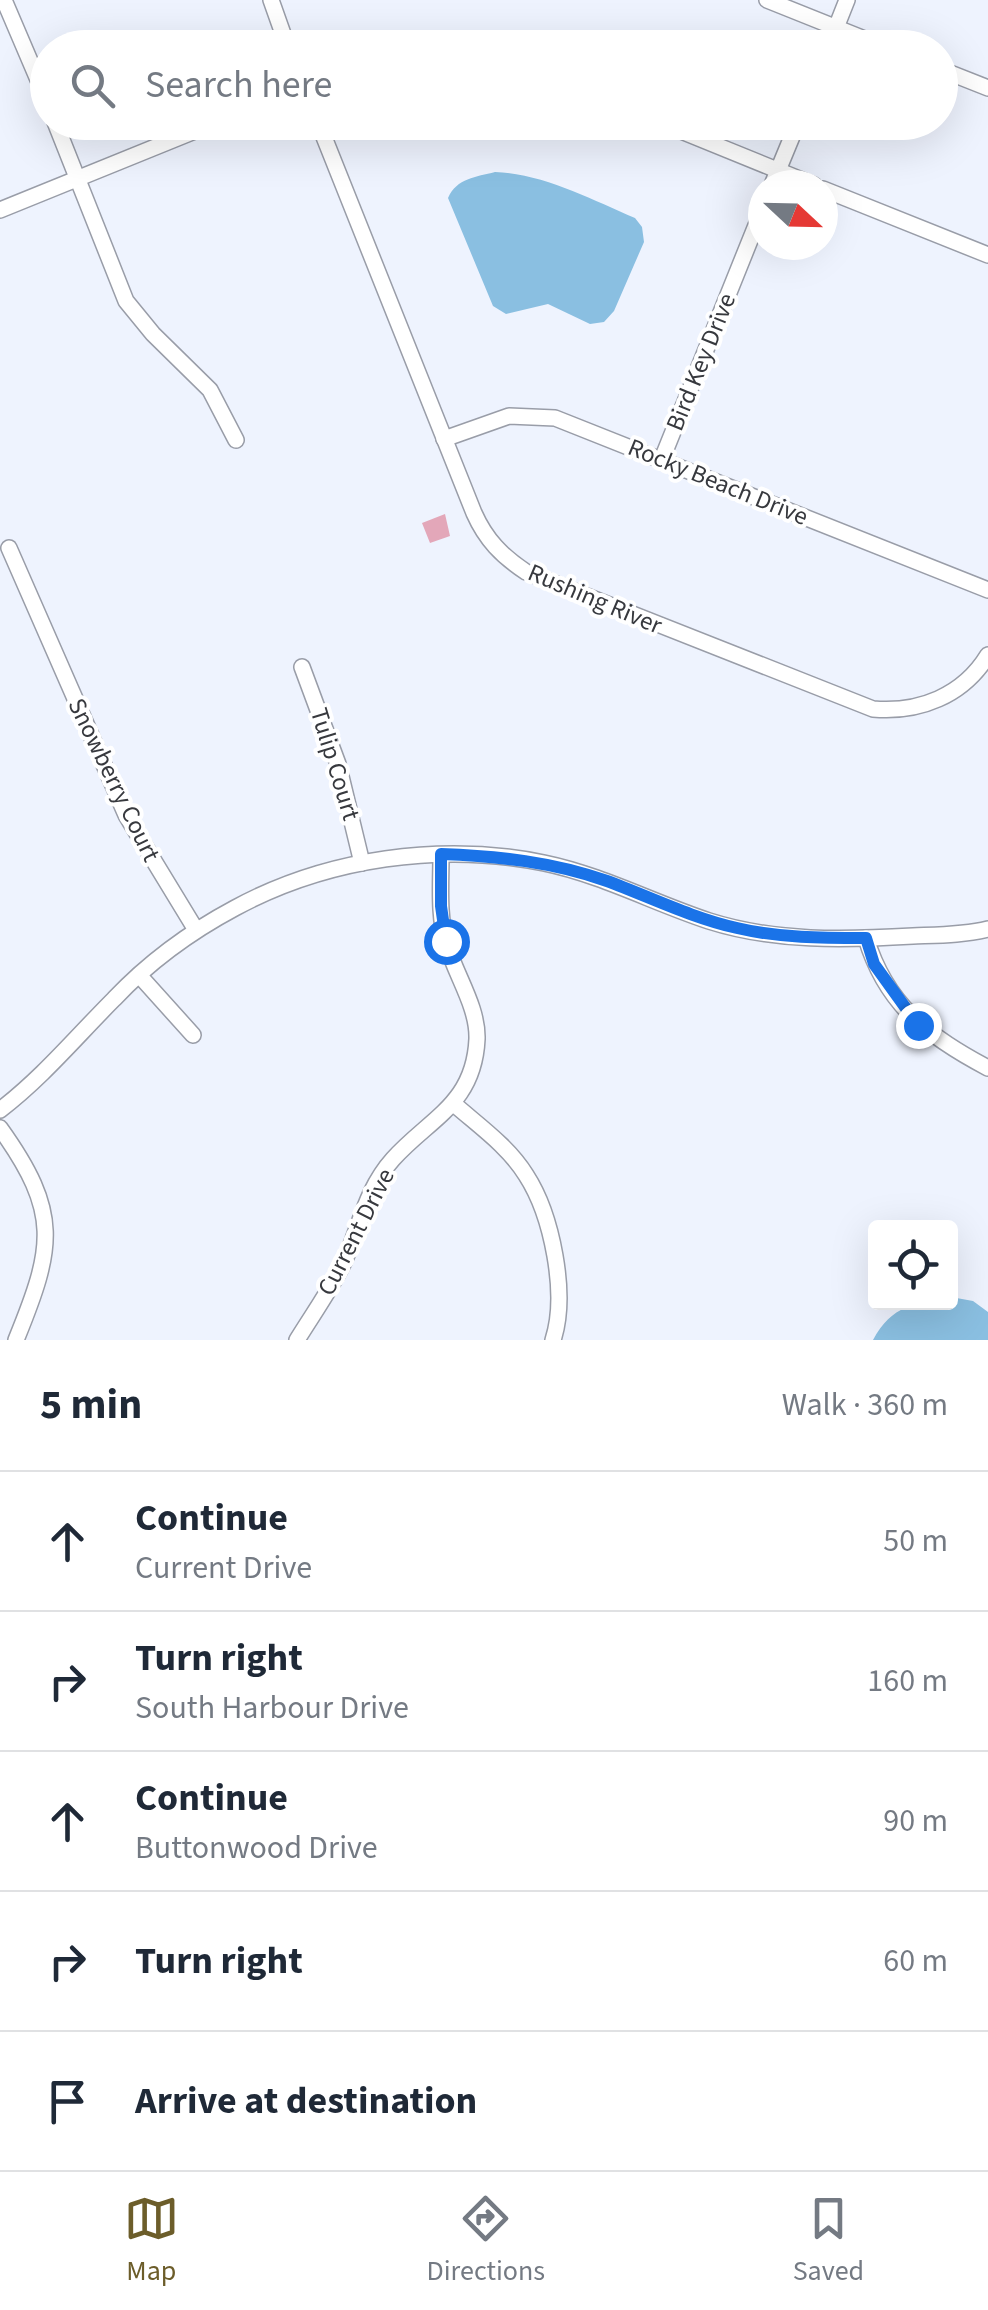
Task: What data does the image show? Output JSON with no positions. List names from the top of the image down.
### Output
{
  "streets": {
    "street": [
      "Bird Key Drive",
      "Rocky Beach Drive",
      "Rushing River",
      "Tulip Court",
      "Snowberry Court",
      "Current Drive"
    ]
  },
  "crossings": [
    ["Bird Key Drive", "Rocky Beach Drive"],
    ["Rocky Beach Drive", "Rushing River"]
  ],
  "north": "right",
  "page": {
    "search": "Search here",
    "heading": ["5 min", "Walk · 360 m"],
    "list": [
      ["Continue", "Current Drive", "50 m"],
      ["Turn right", "South Harbour Drive", "160 m"],
      ["Continue", "Buttonwood Drive", "90 m"],
      ["Turn right", "60 m"],
      "Arrive at destination"
    ],
    "nav": ["Map", "Directions", "Saved"]
  }
}
